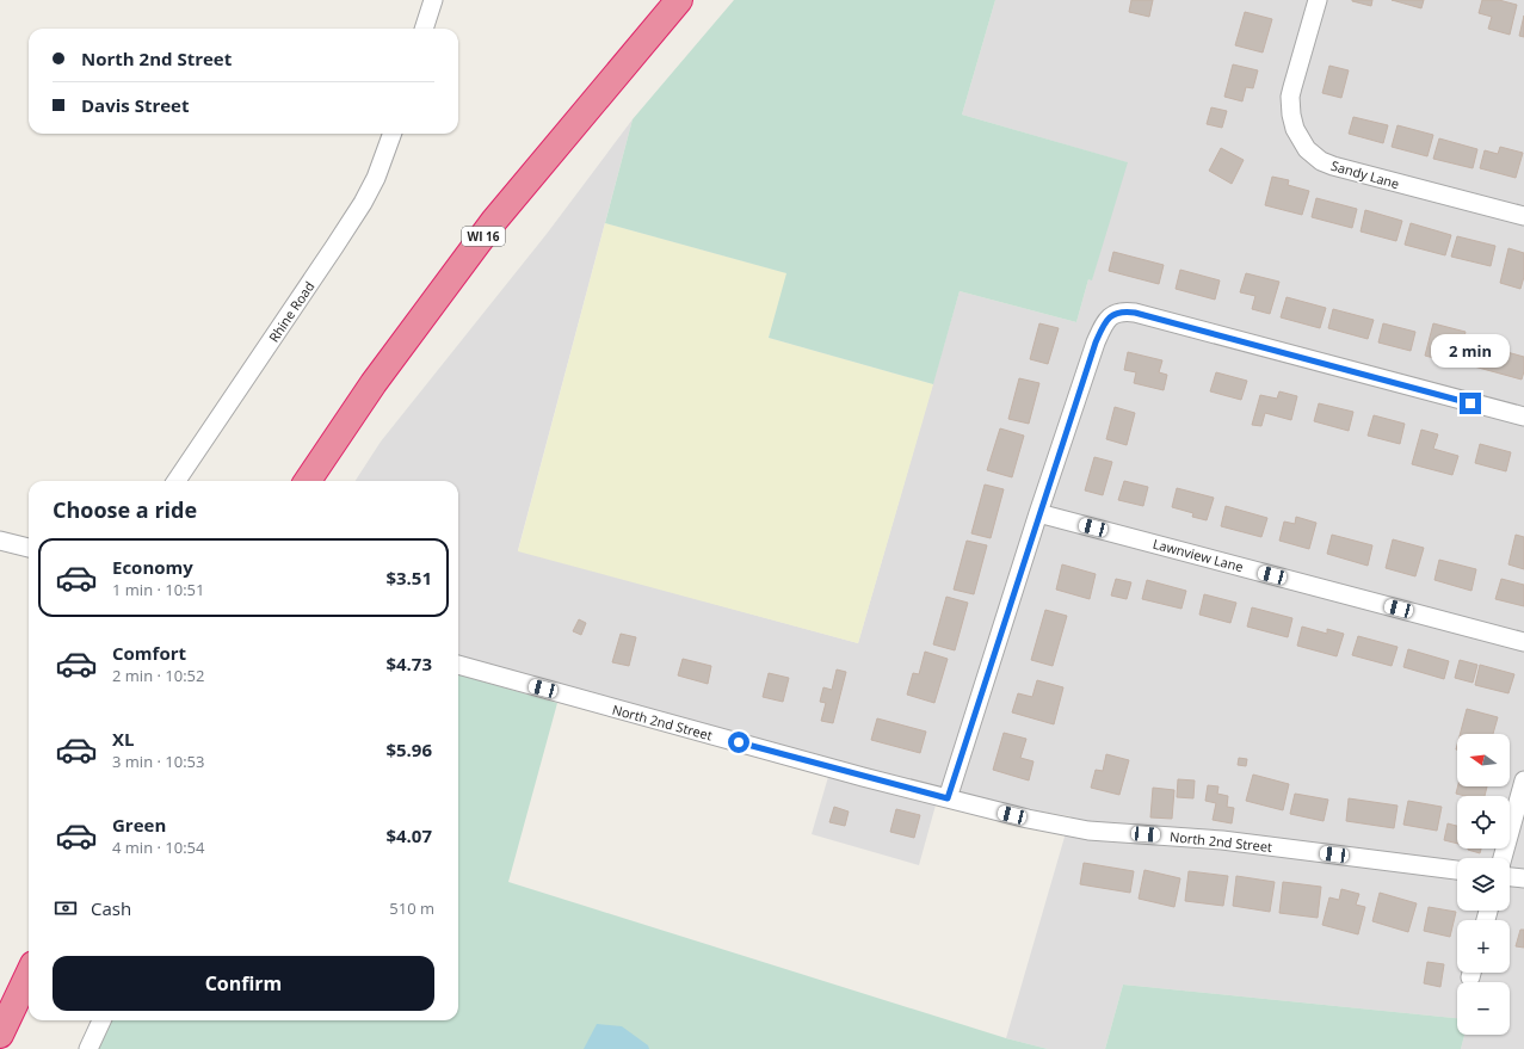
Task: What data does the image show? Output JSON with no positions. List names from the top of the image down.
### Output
{
  "streets": {
    "highway": ["WI 16"],
    "street": [
      "Sandy Lane",
      "Rhine Road",
      "Lawnview Lane",
      "North 2nd Street"
    ]
  },
  "north": "left",
  "page": {
    "banner": ["North 2nd Street", "Davis Street"],
    "bubble": "2 min",
    "heading": "Choose a ride",
    "list": [
      {
        "name": "Economy",
        "note": "1 min · 10:51",
        "value": "$3.51"
      },
      {
        "name": "Comfort",
        "note": "2 min · 10:52",
        "value": "$4.73"
      },
      {
        "name": "XL",
        "note": "3 min · 10:53",
        "value": "$5.96"
      },
      {
        "name": "Green",
        "note": "4 min · 10:54",
        "value": "$4.07"
      }
    ],
    "map_buttons": ["+", "−"],
    "pay": ["Cash", "510 m"],
    "buttons": "Confirm"
  }
}
